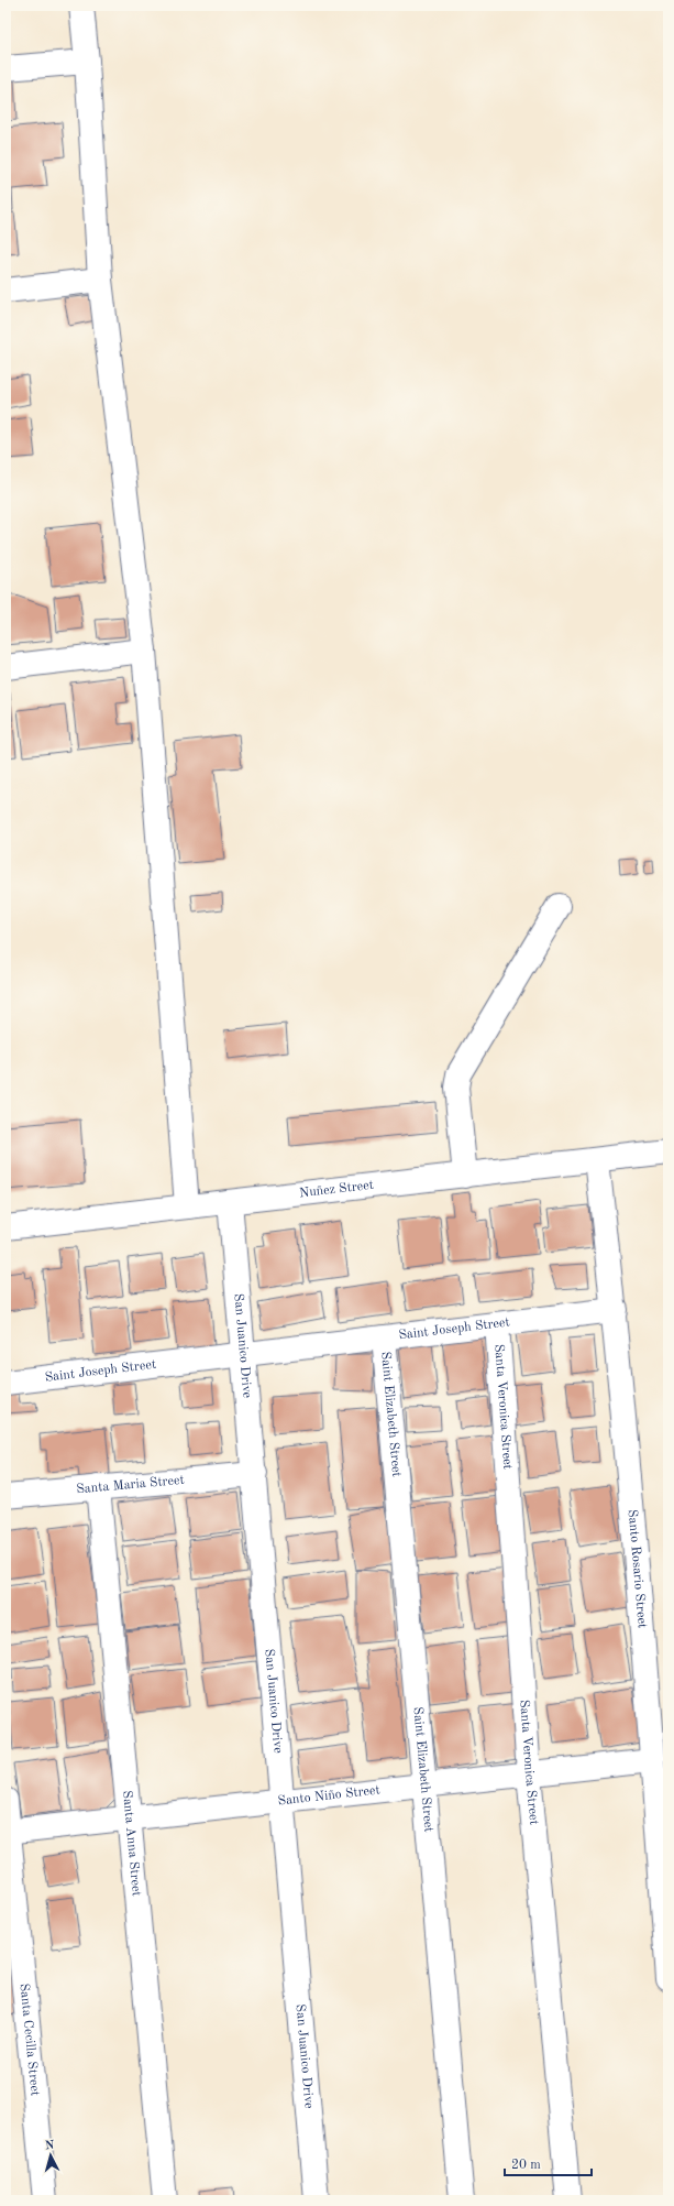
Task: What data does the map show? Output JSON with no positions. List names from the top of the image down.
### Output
{
  "streets": {
    "street": [
      "Nuñez Street",
      "Saint Joseph Street",
      "San Juanico Drive",
      "Santa Veronica Street",
      "Saint Elizabeth Street",
      "Santa Maria Street",
      "Santo Rosario Street",
      "Santo Niño Street",
      "Santa Anna Street",
      "Santa Cecilla Street"
    ]
  },
  "crossings": [
    ["Nuñez Street", "San Juanico Drive"],
    ["Nuñez Street", "Santo Rosario Street"],
    ["Saint Joseph Street", "San Juanico Drive"],
    ["Saint Joseph Street", "Santa Veronica Street"],
    ["Saint Joseph Street", "Saint Elizabeth Street"],
    ["Saint Joseph Street", "Santo Rosario Street"],
    ["San Juanico Drive", "Santa Maria Street"],
    ["San Juanico Drive", "Santo Niño Street"],
    ["Santa Veronica Street", "Santo Niño Street"],
    ["Saint Elizabeth Street", "Santo Niño Street"],
    ["Santa Maria Street", "Santa Anna Street"],
    ["Santo Rosario Street", "Santo Niño Street"],
    ["Santo Niño Street", "Santa Anna Street"],
    ["Santo Niño Street", "Santa Cecilla Street"]
  ],
  "scale_bar": "20 m",
  "north": "top"
}
